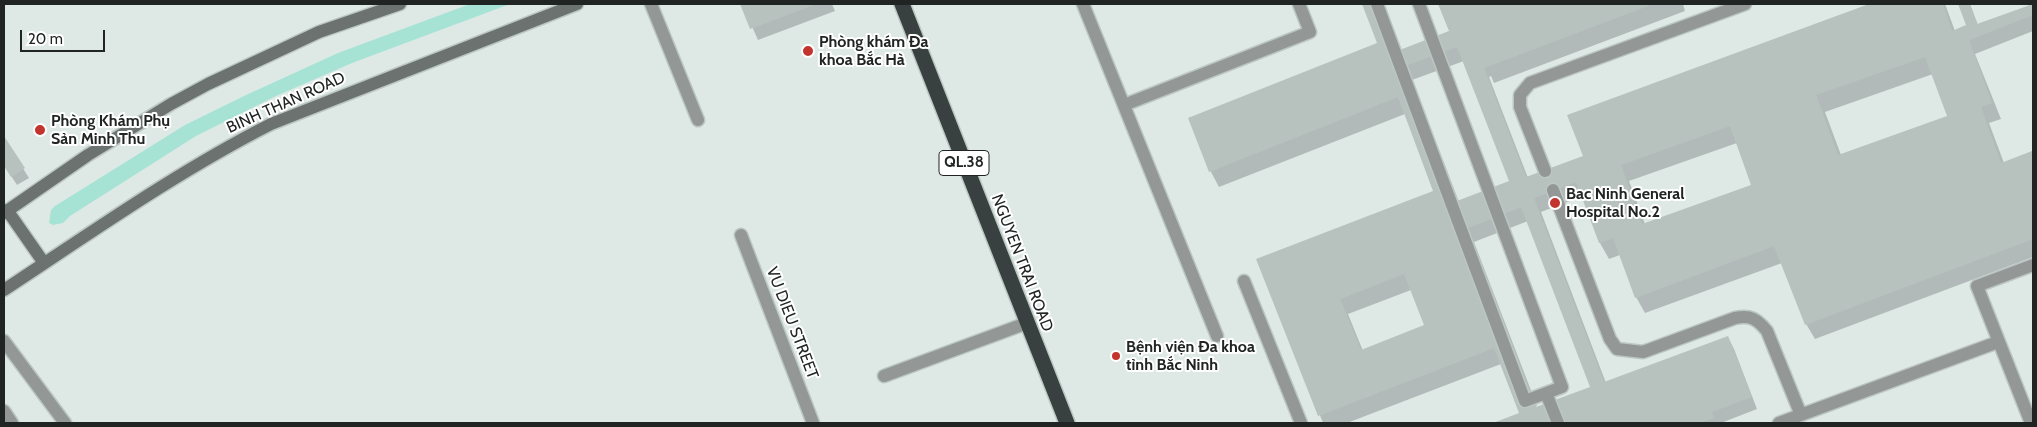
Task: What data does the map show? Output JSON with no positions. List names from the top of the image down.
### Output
{
  "streets": {
    "highway": ["QL.38", "NGUYEN TRAI ROAD"],
    "main road": ["BINH THAN ROAD"],
    "street": ["VU DIEU STREET"]
  },
  "places": [
    "Phòng khám Đa khoa Bắc Hà",
    "Phòng Khám Phụ Sản Minh Thu",
    "Bac Ninh General Hospital No.2",
    "Bệnh viện Đa khoa tỉnh Bắc Ninh"
  ],
  "scale_bar": "20 m"
}
